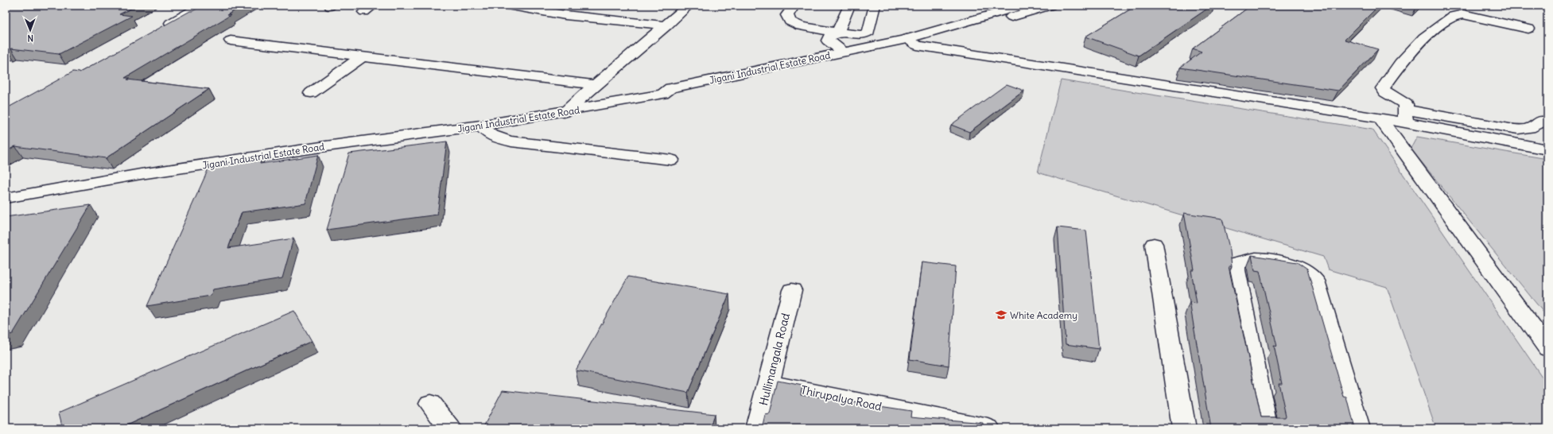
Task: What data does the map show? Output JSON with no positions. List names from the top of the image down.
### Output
{
  "streets": {
    "street": ["Jigani Industrial Estate Road", "Hullimangala Road", "Thirupalya Road"]
  },
  "crossings": [
    ["Hullimangala Road", "Thirupalya Road"]
  ],
  "places": {
    "school or university": ["White Academy"]
  },
  "north": "bottom"
}
